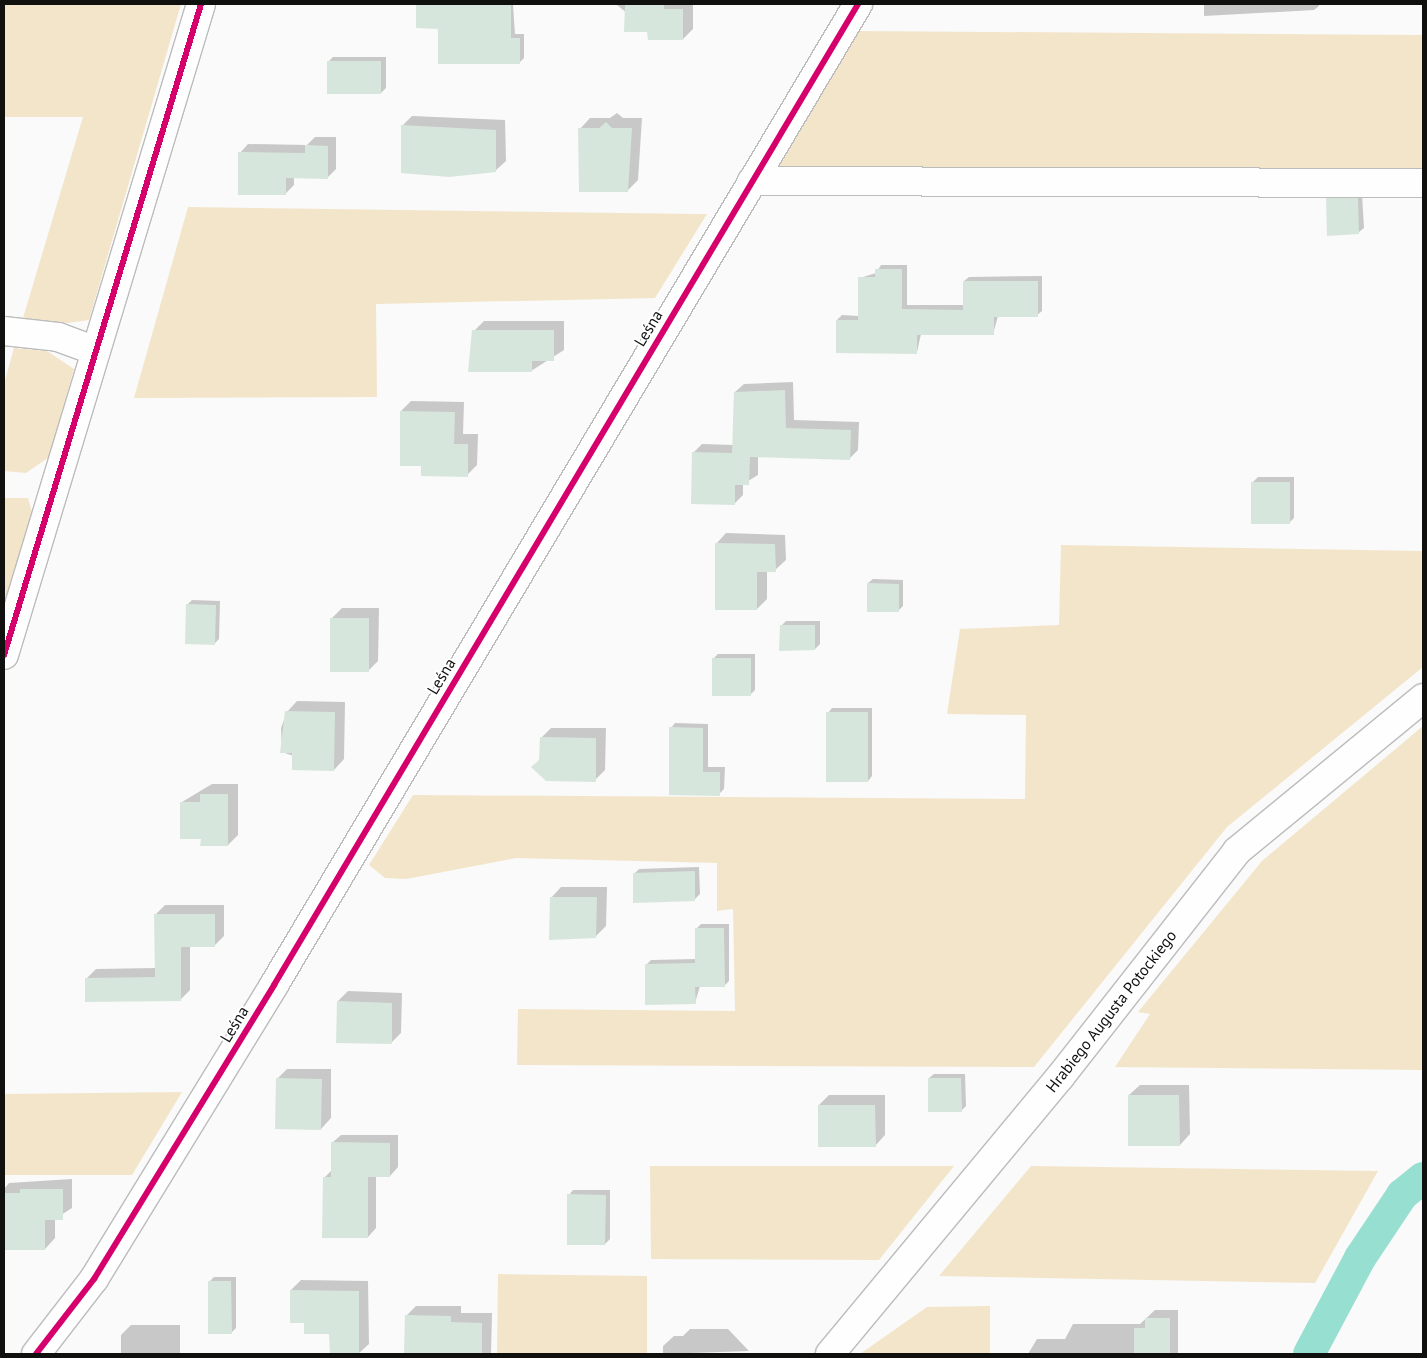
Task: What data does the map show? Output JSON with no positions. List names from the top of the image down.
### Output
{
  "streets": {
    "street": ["Leśna", "Hrabiego Augusta Potockiego"]
  }
}
